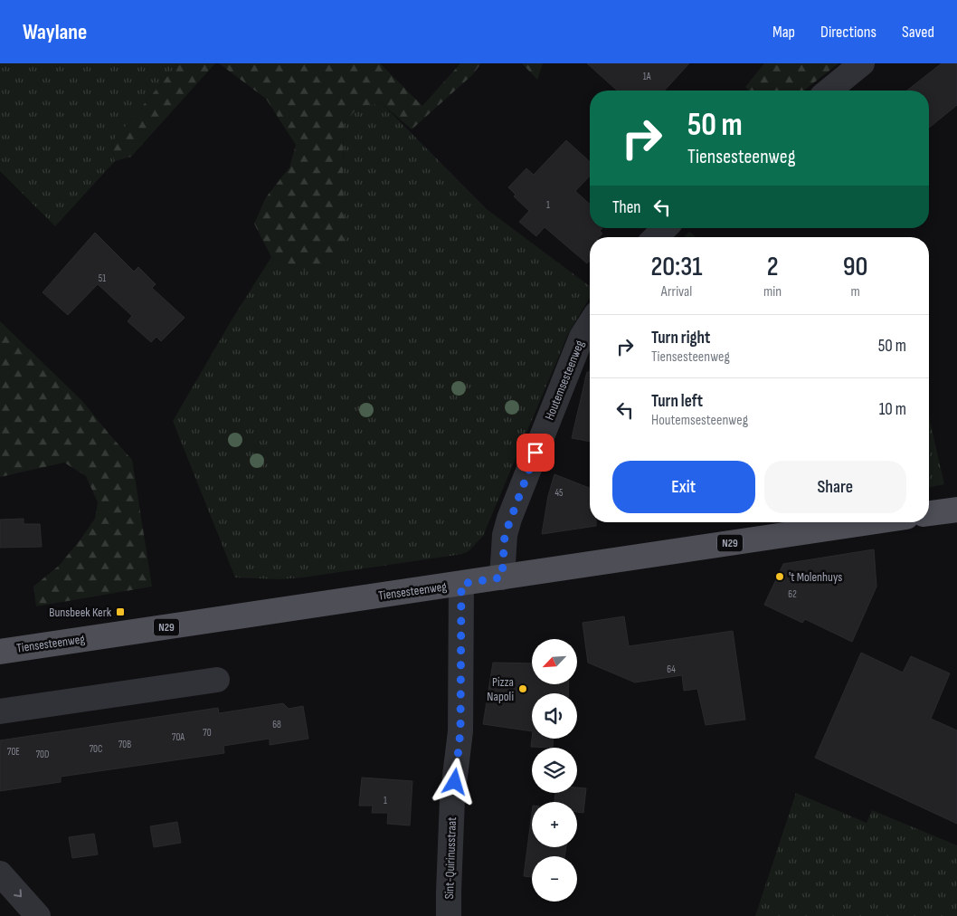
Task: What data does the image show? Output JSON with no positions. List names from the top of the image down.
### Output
{
  "streets": {
    "main road": ["N29", "Tiensesteenweg"],
    "street": ["Houtemsesteenweg", "Sint-Quirinusstraat"]
  },
  "crossings": [
    ["Houtemsesteenweg", "Tiensesteenweg"],
    ["Tiensesteenweg", "Sint-Quirinusstraat"]
  ],
  "places": {
    "other": ["'t Molenhuys", "Pizza Napoli"],
    "transit": ["Bunsbeek Kerk"]
  },
  "house_numbers": [
    "1A",
    "1",
    "51",
    "45",
    "62",
    "64",
    "68",
    "70",
    "70A",
    "70B",
    "70C",
    "70E",
    "70D",
    "1"
  ],
  "north": "bottom left",
  "page": {
    "header": "Waylane",
    "nav": ["Map", "Directions", "Saved"],
    "turn": ["50 m", "Tiensesteenweg"],
    "then": "Then",
    "eta": [
      "20:31",
      "Arrival",
      "2",
      "min",
      "90",
      "m"
    ],
    "list": [
      {
        "name": "Turn right",
        "note": "Tiensesteenweg",
        "value": "50 m"
      },
      {
        "name": "Turn left",
        "note": "Houtemsesteenweg",
        "value": "10 m"
      }
    ],
    "buttons": ["Exit", "Share"],
    "map_buttons": ["+", "−"]
  }
}
